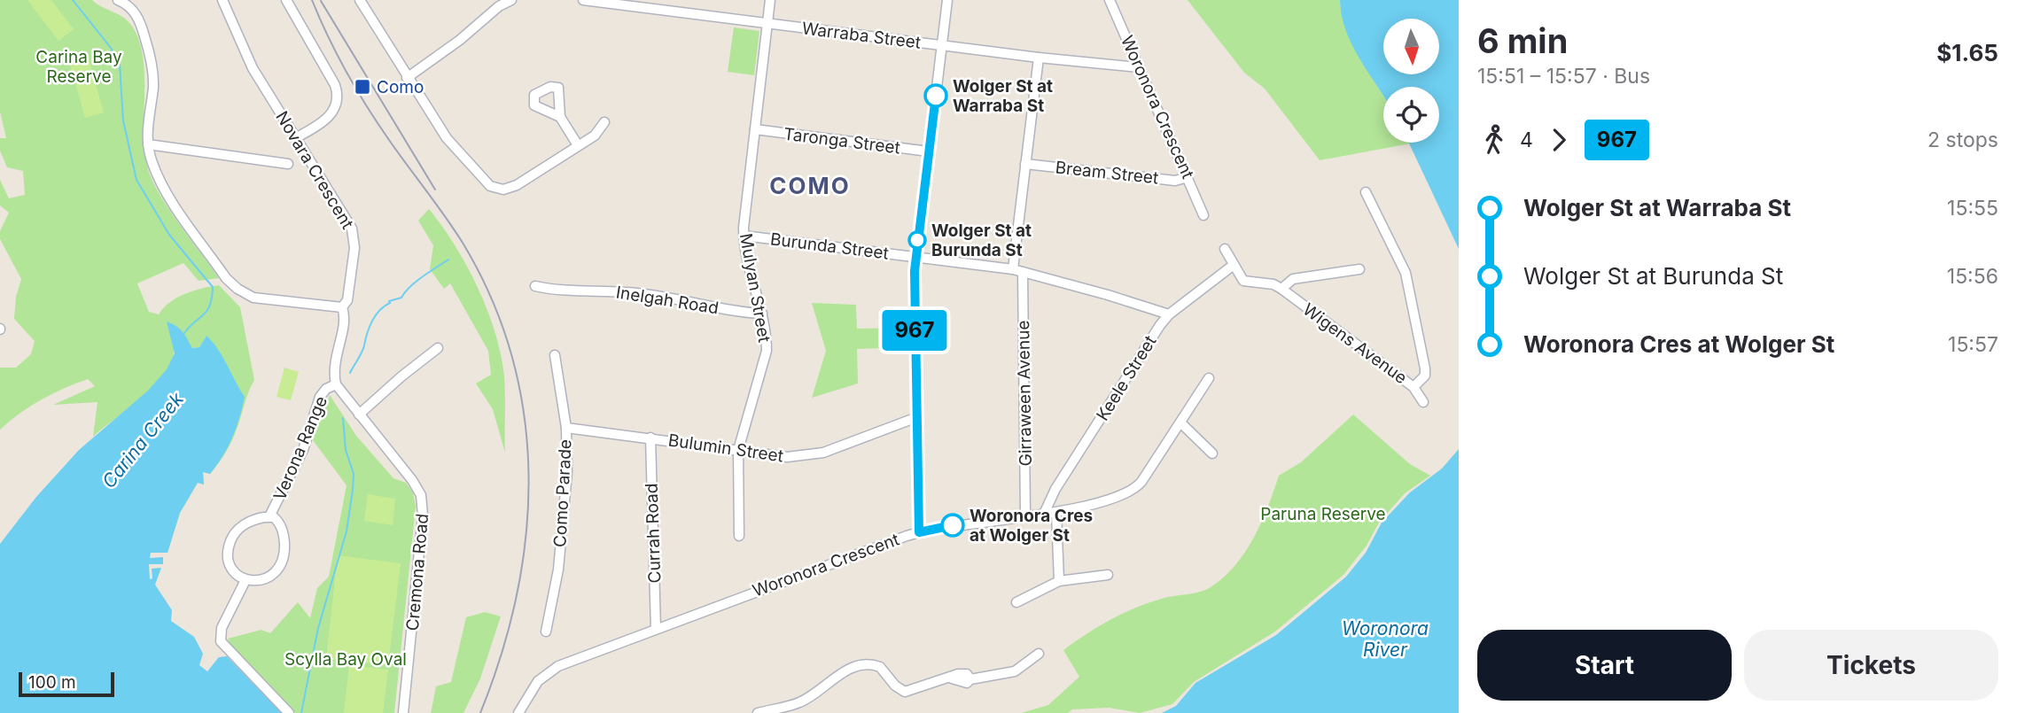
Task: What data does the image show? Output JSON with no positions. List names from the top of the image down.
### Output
{
  "streets": {
    "street": [
      "Warraba Street",
      "Woronora Crescent",
      "Taronga Street",
      "Novara Crescent",
      "Bream Street",
      "Burunda Street",
      "Mulyan Street",
      "Inelgah Road",
      "Wigens Avenue",
      "Keele Street",
      "Girraween Avenue",
      "Verona Range",
      "Bulumin Street",
      "Como Parade",
      "Currah Road",
      "Cremona Road"
    ]
  },
  "crossings": [
    ["Warraba Street", "Woronora Crescent"],
    ["Warraba Street", "Mulyan Street"],
    ["Woronora Crescent", "Bream Street"],
    ["Woronora Crescent", "Keele Street"],
    ["Woronora Crescent", "Girraween Avenue"],
    ["Woronora Crescent", "Currah Road"],
    ["Taronga Street", "Mulyan Street"],
    ["Novara Crescent", "Verona Range"],
    ["Burunda Street", "Mulyan Street"],
    ["Burunda Street", "Keele Street"],
    ["Burunda Street", "Girraween Avenue"],
    ["Mulyan Street", "Inelgah Road"],
    ["Mulyan Street", "Bulumin Street"],
    ["Bulumin Street", "Como Parade"],
    ["Bulumin Street", "Currah Road"]
  ],
  "districts": ["COMO"],
  "water": ["Carina Creek", "Woronora River"],
  "parks": ["Carina Bay Reserve", "Paruna Reserve", "Scylla Bay Oval"],
  "places": {
    "transit": ["Como"],
    "other": ["Wolger St at Warraba St", "Wolger St at Burunda St", "Woronora Cres at Wolger St"]
  },
  "lines": ["bus line 967"],
  "scale_bar": "100 m",
  "north": "bottom",
  "page": {
    "on_map": "967",
    "heading": ["6 min", "15:51 – 15:57 · Bus", "$1.65"],
    "legs": ["4", "967", "2 stops"],
    "list": [
      {
        "name": "Wolger St at Warraba St",
        "value": "15:55"
      },
      {
        "name": "Wolger St at Burunda St",
        "value": "15:56"
      },
      {
        "name": "Woronora Cres at Wolger St",
        "value": "15:57"
      }
    ],
    "buttons": ["Start", "Tickets"],
    "scale": "100 m"
  }
}
